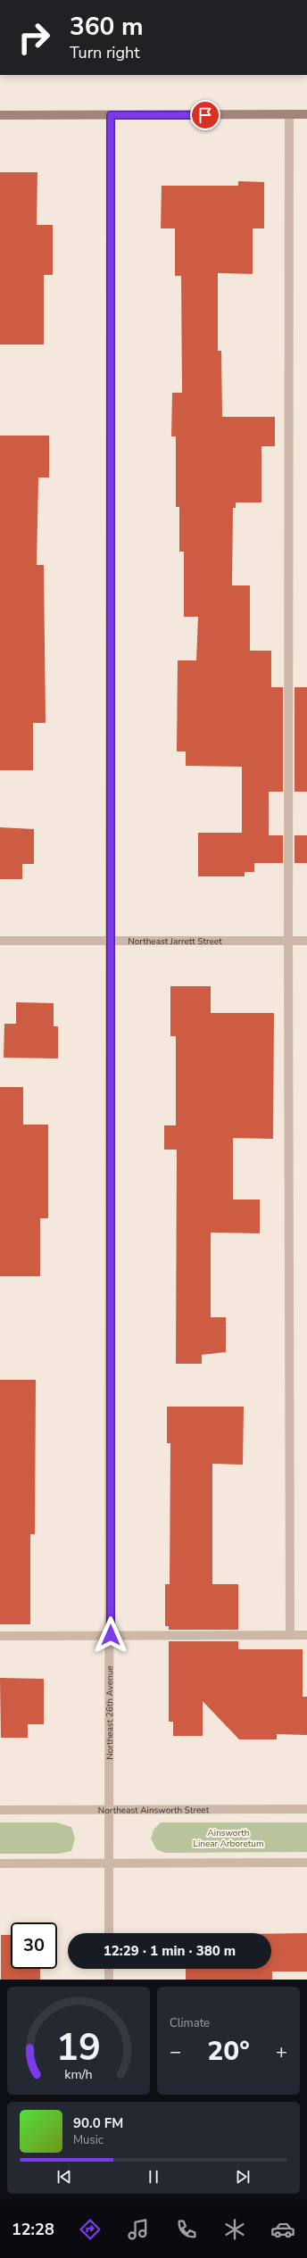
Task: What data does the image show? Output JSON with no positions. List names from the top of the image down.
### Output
{
  "streets": {
    "street": ["Northeast Jarrett Street", "Northeast 26th Avenue", "Northeast Ainsworth Street"]
  },
  "crossings": [
    ["Northeast Jarrett Street", "Northeast 26th Avenue"],
    ["Northeast 26th Avenue", "Northeast Ainsworth Street"]
  ],
  "parks": ["Ainsworth Linear Arboretum"],
  "page": {
    "turn": ["360 m", "Turn right"],
    "limit": "30",
    "trip": "12:29 · 1 min · 380 m",
    "tile": "Climate",
    "heat": ["−", "20°", "+"],
    "song": ["90.0 FM", "Music"],
    "tabs": "12:28",
    "gauge": ["19", "km/h"]
  }
}
